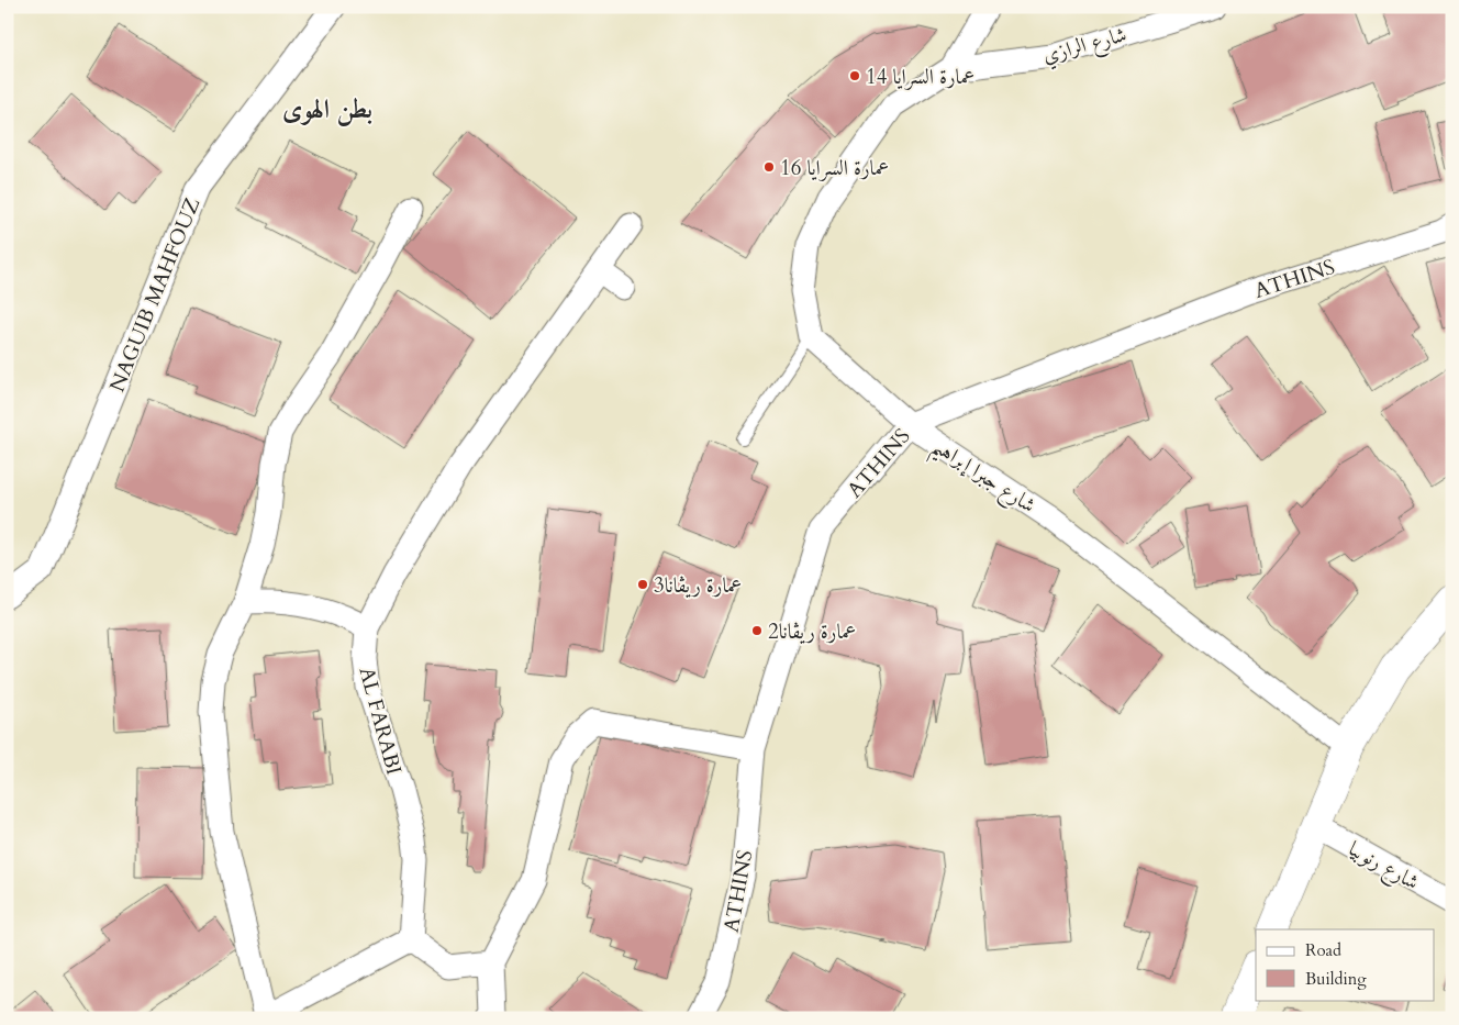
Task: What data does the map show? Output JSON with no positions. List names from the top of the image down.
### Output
{
  "streets": {
    "street": [
      "شارع الرازي",
      "ATHINS",
      "NAGUIB MAHFOUZ",
      "شارع جبرا إبراهيم",
      "AL FARABI",
      "شارع رنوبيا"
    ]
  },
  "crossings": [
    ["ATHINS", "شارع جبرا إبراهيم"]
  ],
  "districts": ["بطن الهوى"],
  "places": [
    "عمارة السرايا 14",
    "عمارة السرايا 16",
    "عمارة ريڤانا3",
    "عمارة ريڤانا2"
  ],
  "legend": ["Road", "Building"]
}
